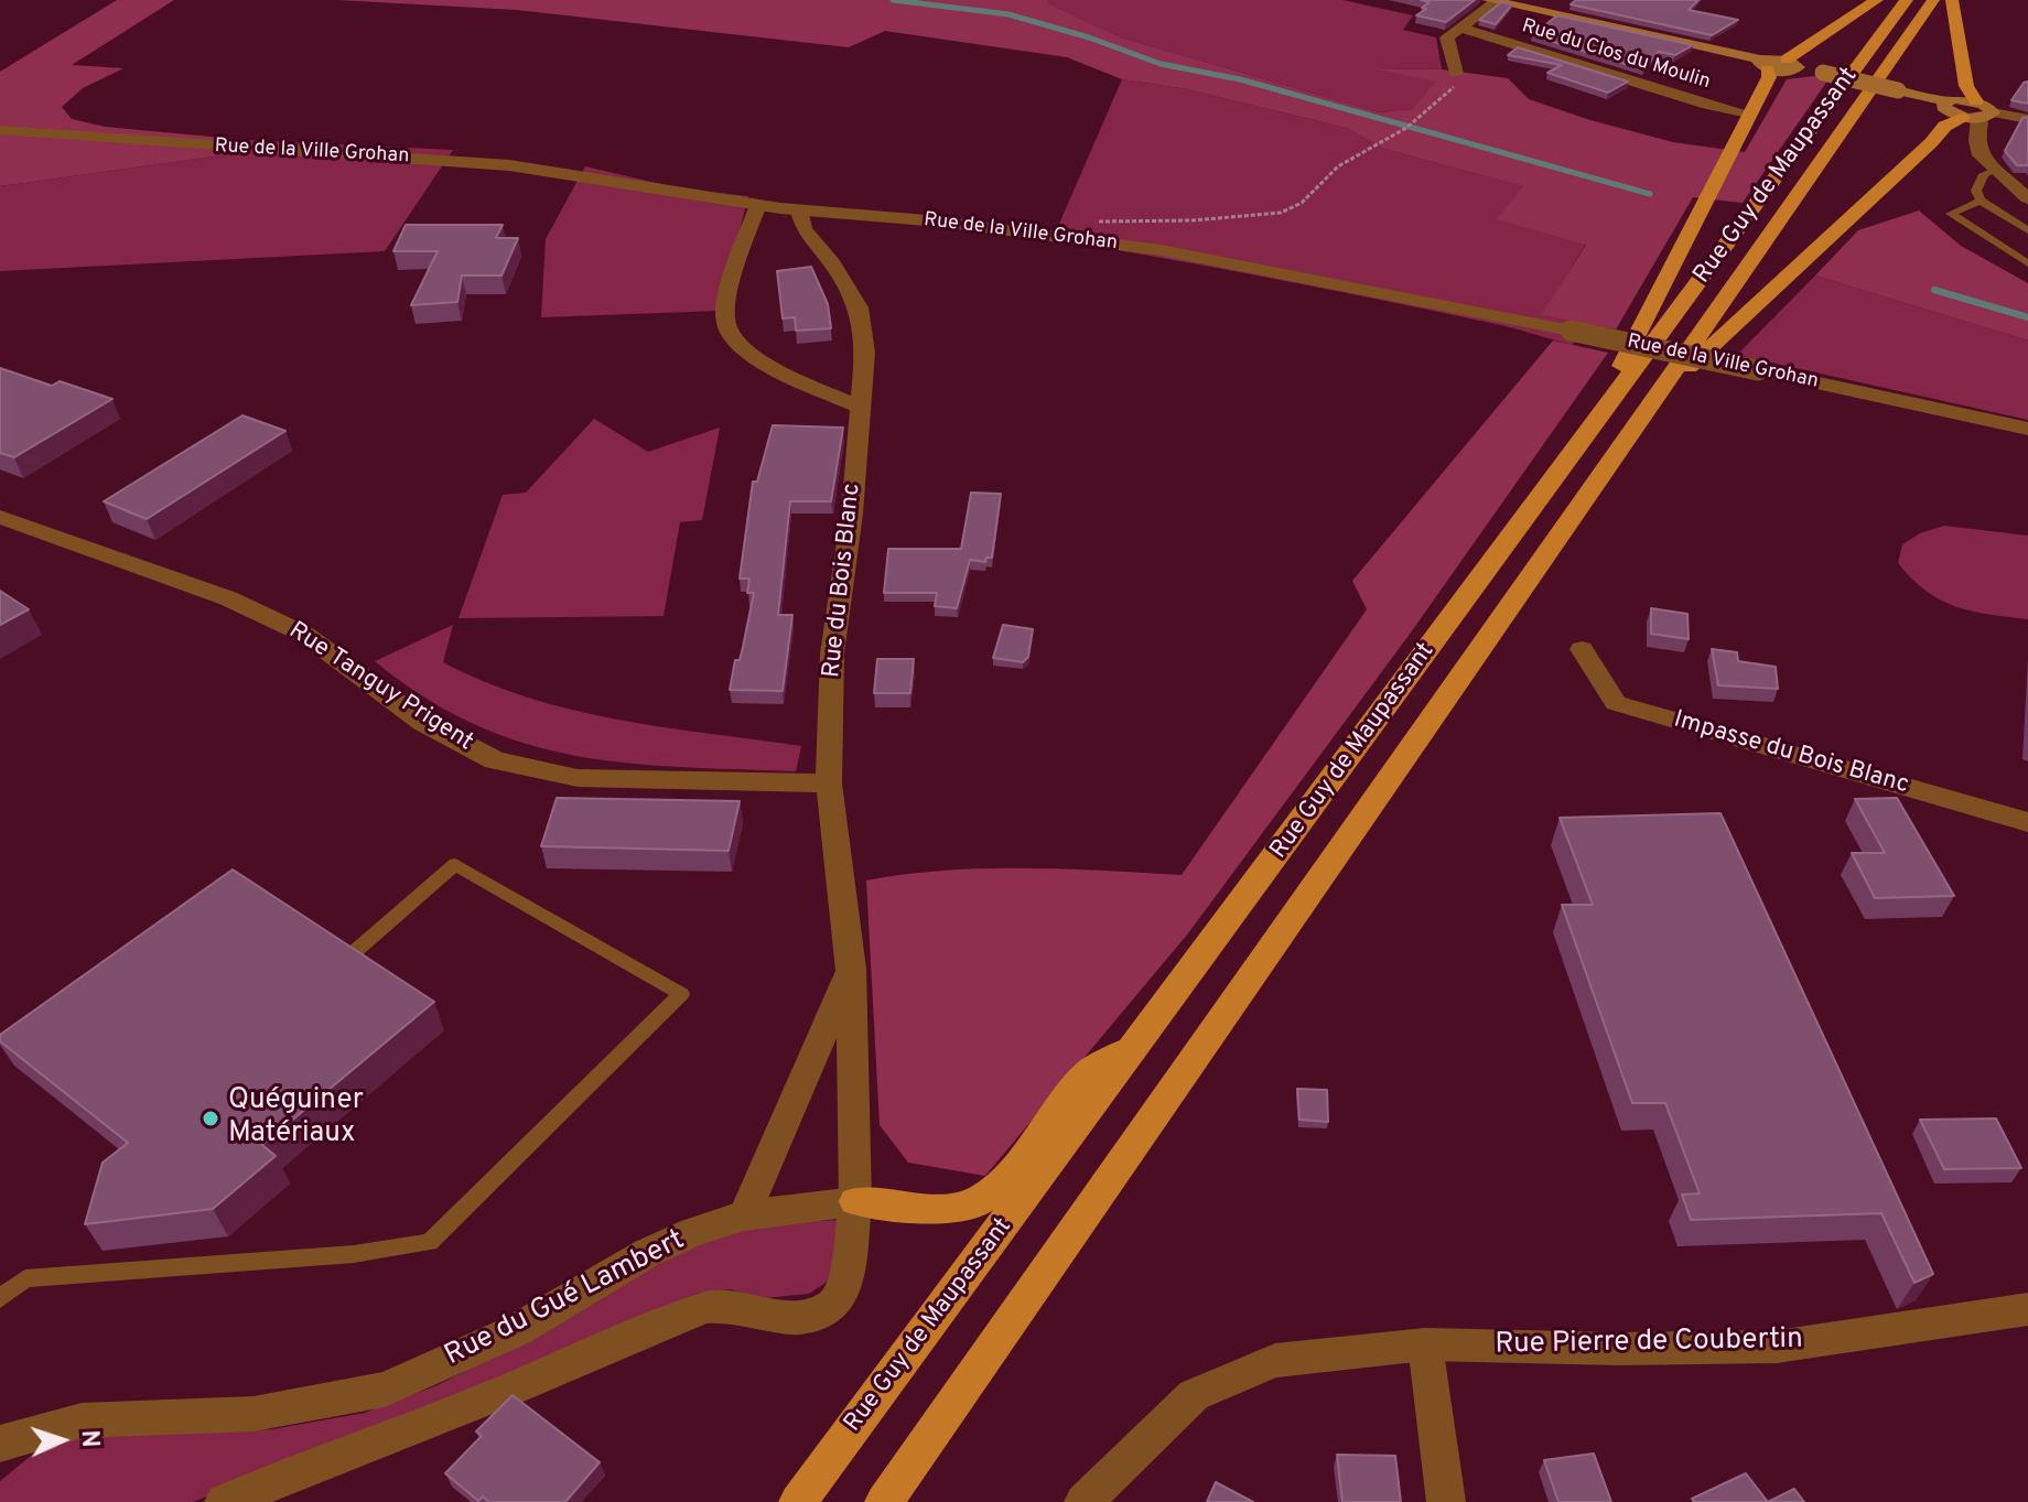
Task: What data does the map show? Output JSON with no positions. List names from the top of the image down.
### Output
{
  "streets": {
    "main road": ["Rue Guy de Maupassant"],
    "street": [
      "Rue du Clos du Moulin",
      "Rue de la Ville Grohan",
      "Rue du Bois Blanc",
      "Rue Tanguy Prigent",
      "Impasse du Bois Blanc",
      "Rue du Gué Lambert",
      "Rue Pierre de Coubertin"
    ]
  },
  "crossings": [
    ["Rue de la Ville Grohan", "Rue du Bois Blanc"],
    ["Rue du Bois Blanc", "Rue Tanguy Prigent"],
    ["Rue du Bois Blanc", "Rue du Gué Lambert"]
  ],
  "places": ["Quéguiner Matériaux"],
  "north": "right"
}
